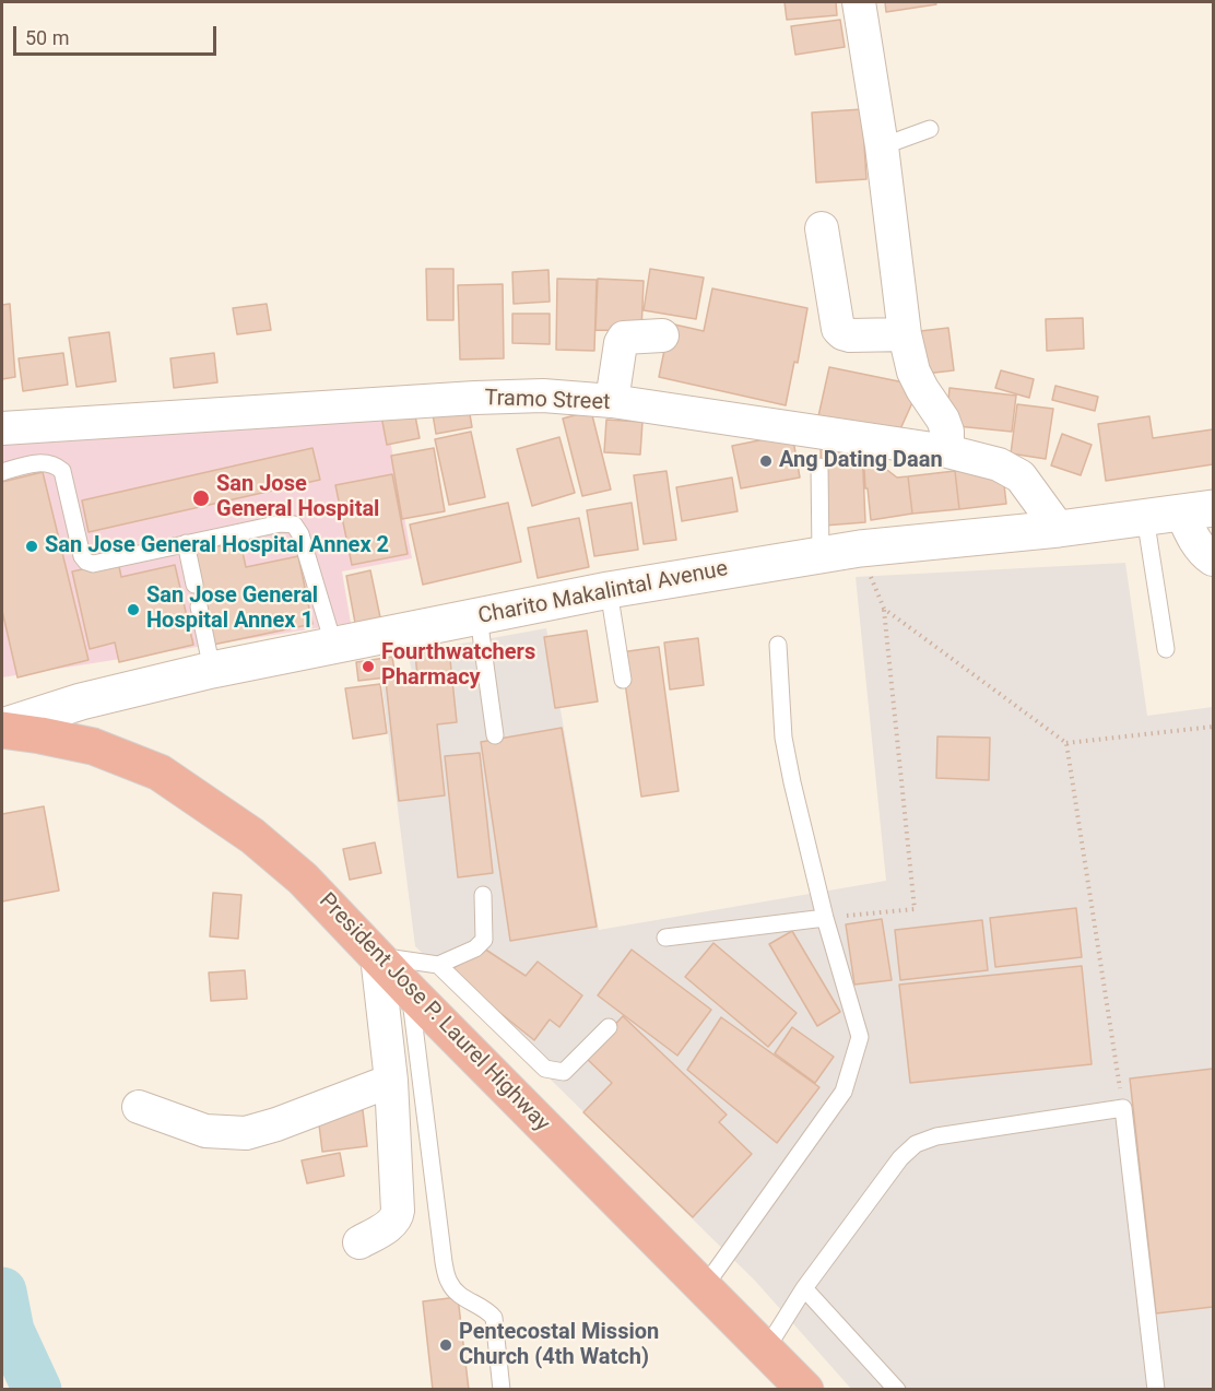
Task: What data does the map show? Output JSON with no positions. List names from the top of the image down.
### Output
{
  "streets": {
    "highway": ["President Jose P. Laurel Highway"],
    "main road": ["Charito Makalintal Avenue"],
    "street": ["Tramo Street"]
  },
  "crossings": [
    ["Tramo Street", "Charito Makalintal Avenue"],
    ["Charito Makalintal Avenue", "President Jose P. Laurel Highway"]
  ],
  "places": [
    "Ang Dating Daan",
    "San Jose General Hospital",
    "San Jose General Hospital Annex 2",
    "San Jose General Hospital Annex 1",
    "Fourthwatchers Pharmacy",
    "Pentecostal Mission Church (4th Watch)"
  ],
  "scale_bar": "50 m"
}
